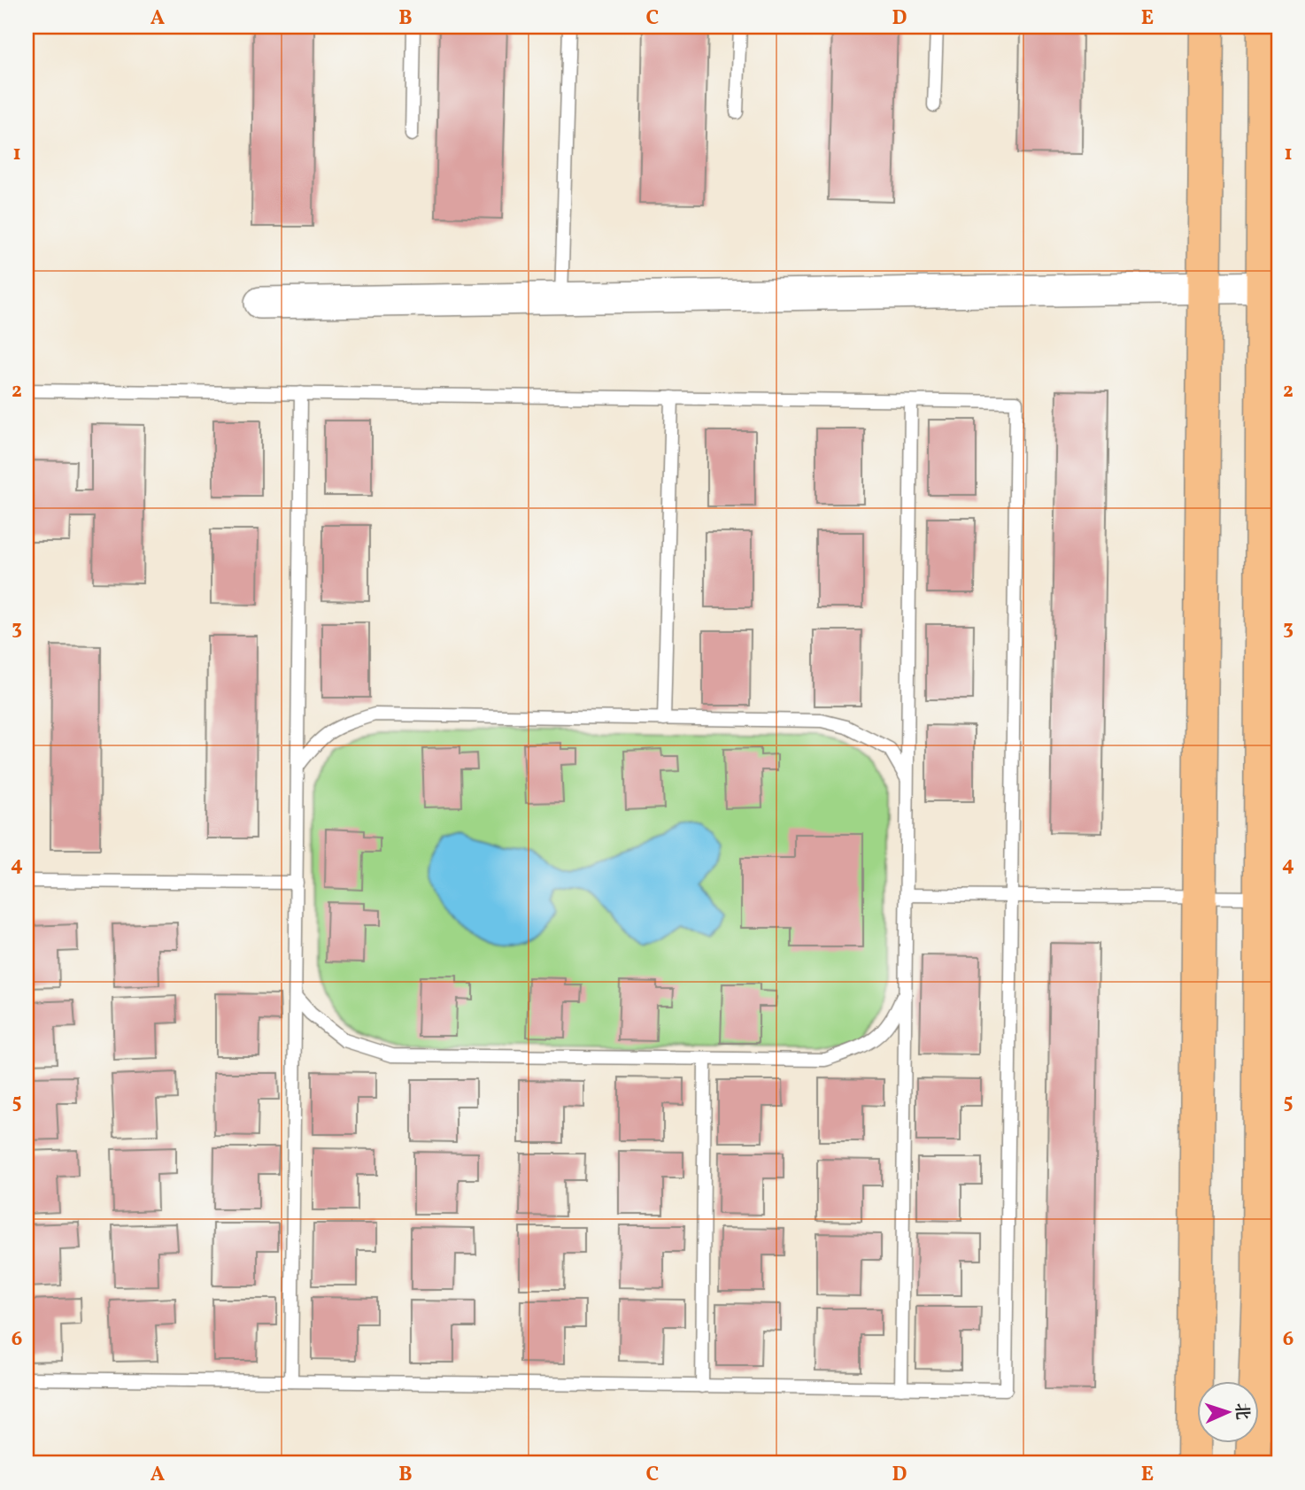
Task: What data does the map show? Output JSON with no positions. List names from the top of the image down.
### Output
{
  "north": "right",
  "grid": {
    "columns": [
      "A",
      "B",
      "C",
      "D",
      "E"
    ],
    "rows": [
      "1",
      "2",
      "3",
      "4",
      "5",
      "6"
    ]
  }
}
